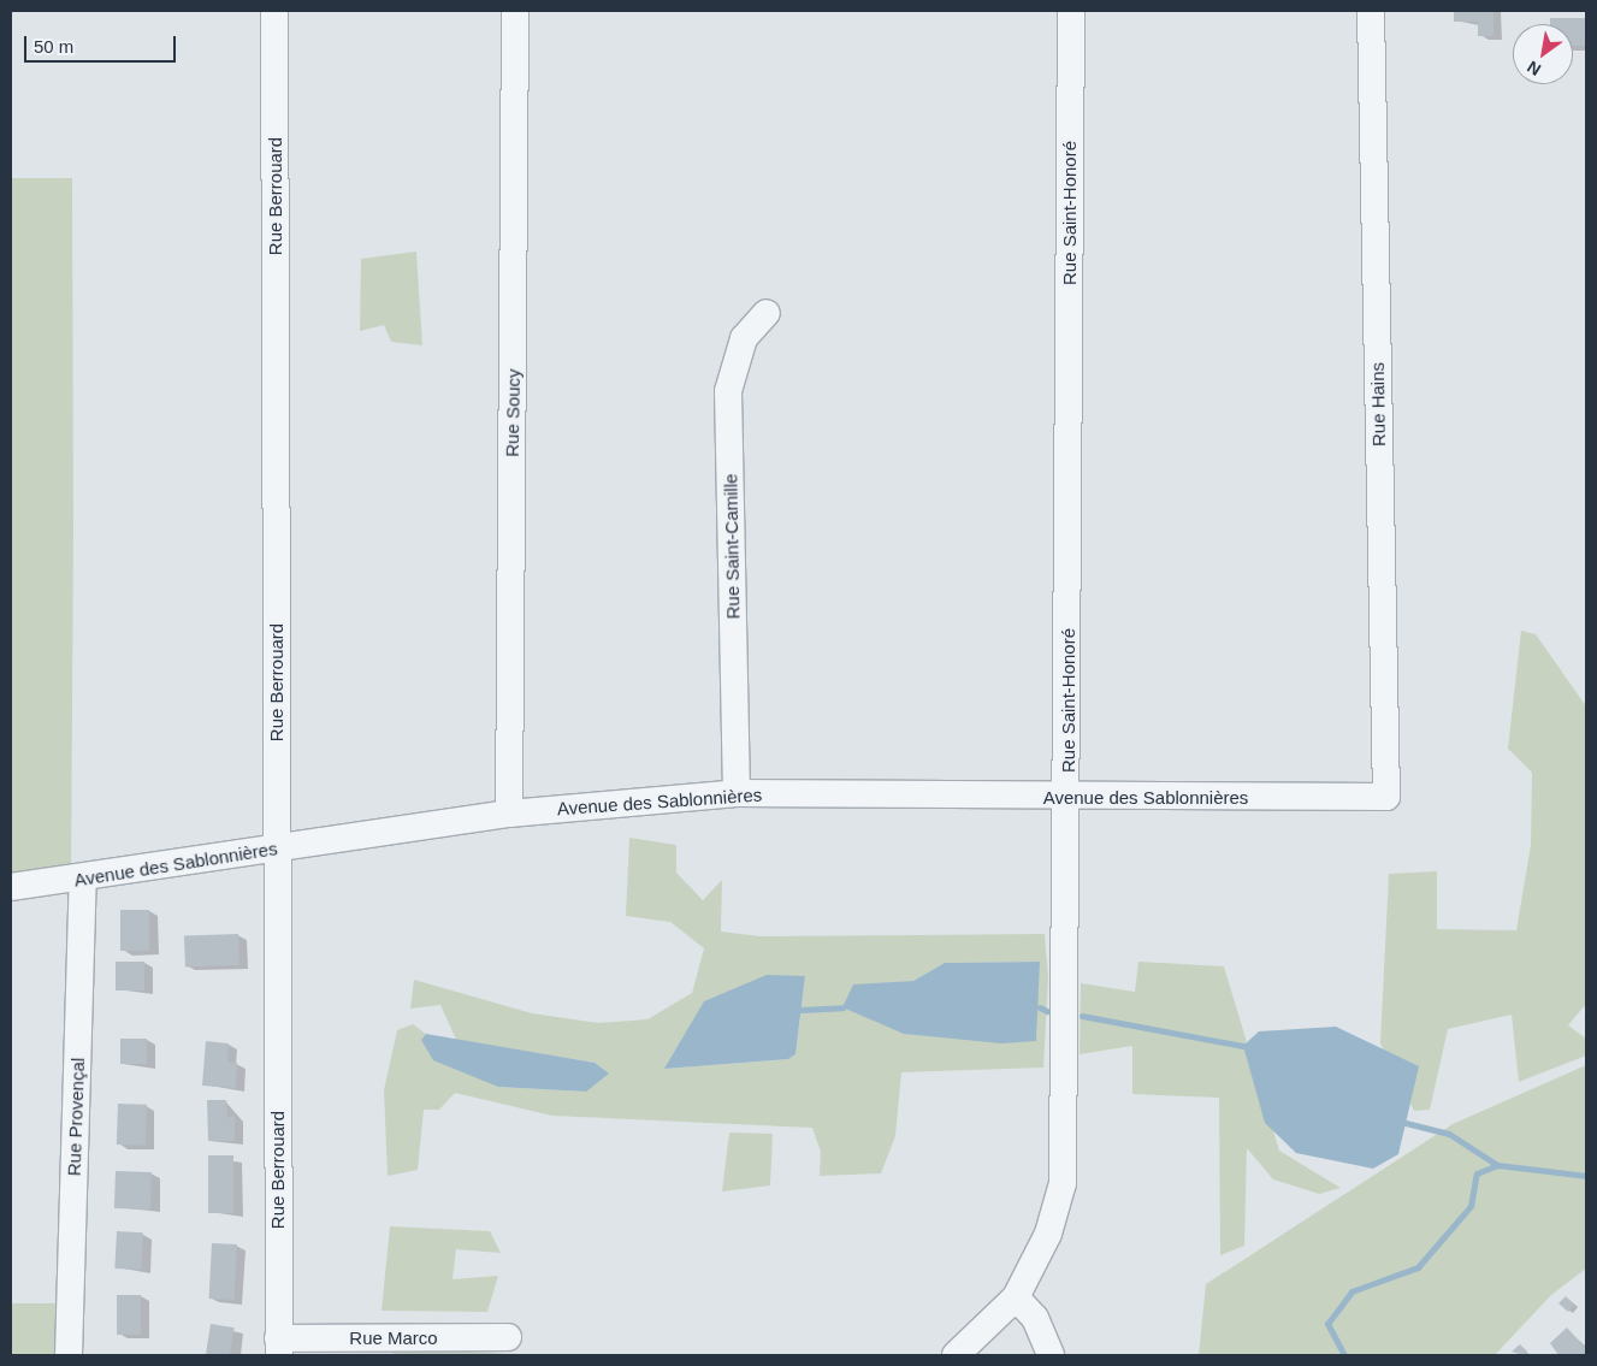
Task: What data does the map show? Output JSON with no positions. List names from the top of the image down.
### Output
{
  "streets": {
    "street": [
      "Rue Berrouard",
      "Rue Saint-Honoré",
      "Rue Hains",
      "Rue Soucy",
      "Rue Saint-Camille",
      "Avenue des Sablonnières",
      "Rue Provençal",
      "Rue Marco"
    ]
  },
  "crossings": [
    ["Rue Berrouard", "Avenue des Sablonnières"],
    ["Rue Berrouard", "Rue Marco"],
    ["Rue Saint-Honoré", "Avenue des Sablonnières"],
    ["Rue Hains", "Avenue des Sablonnières"],
    ["Rue Soucy", "Avenue des Sablonnières"],
    ["Rue Saint-Camille", "Avenue des Sablonnières"],
    ["Avenue des Sablonnières", "Rue Provençal"]
  ],
  "scale_bar": "50 m",
  "north": "bottom left"
}
